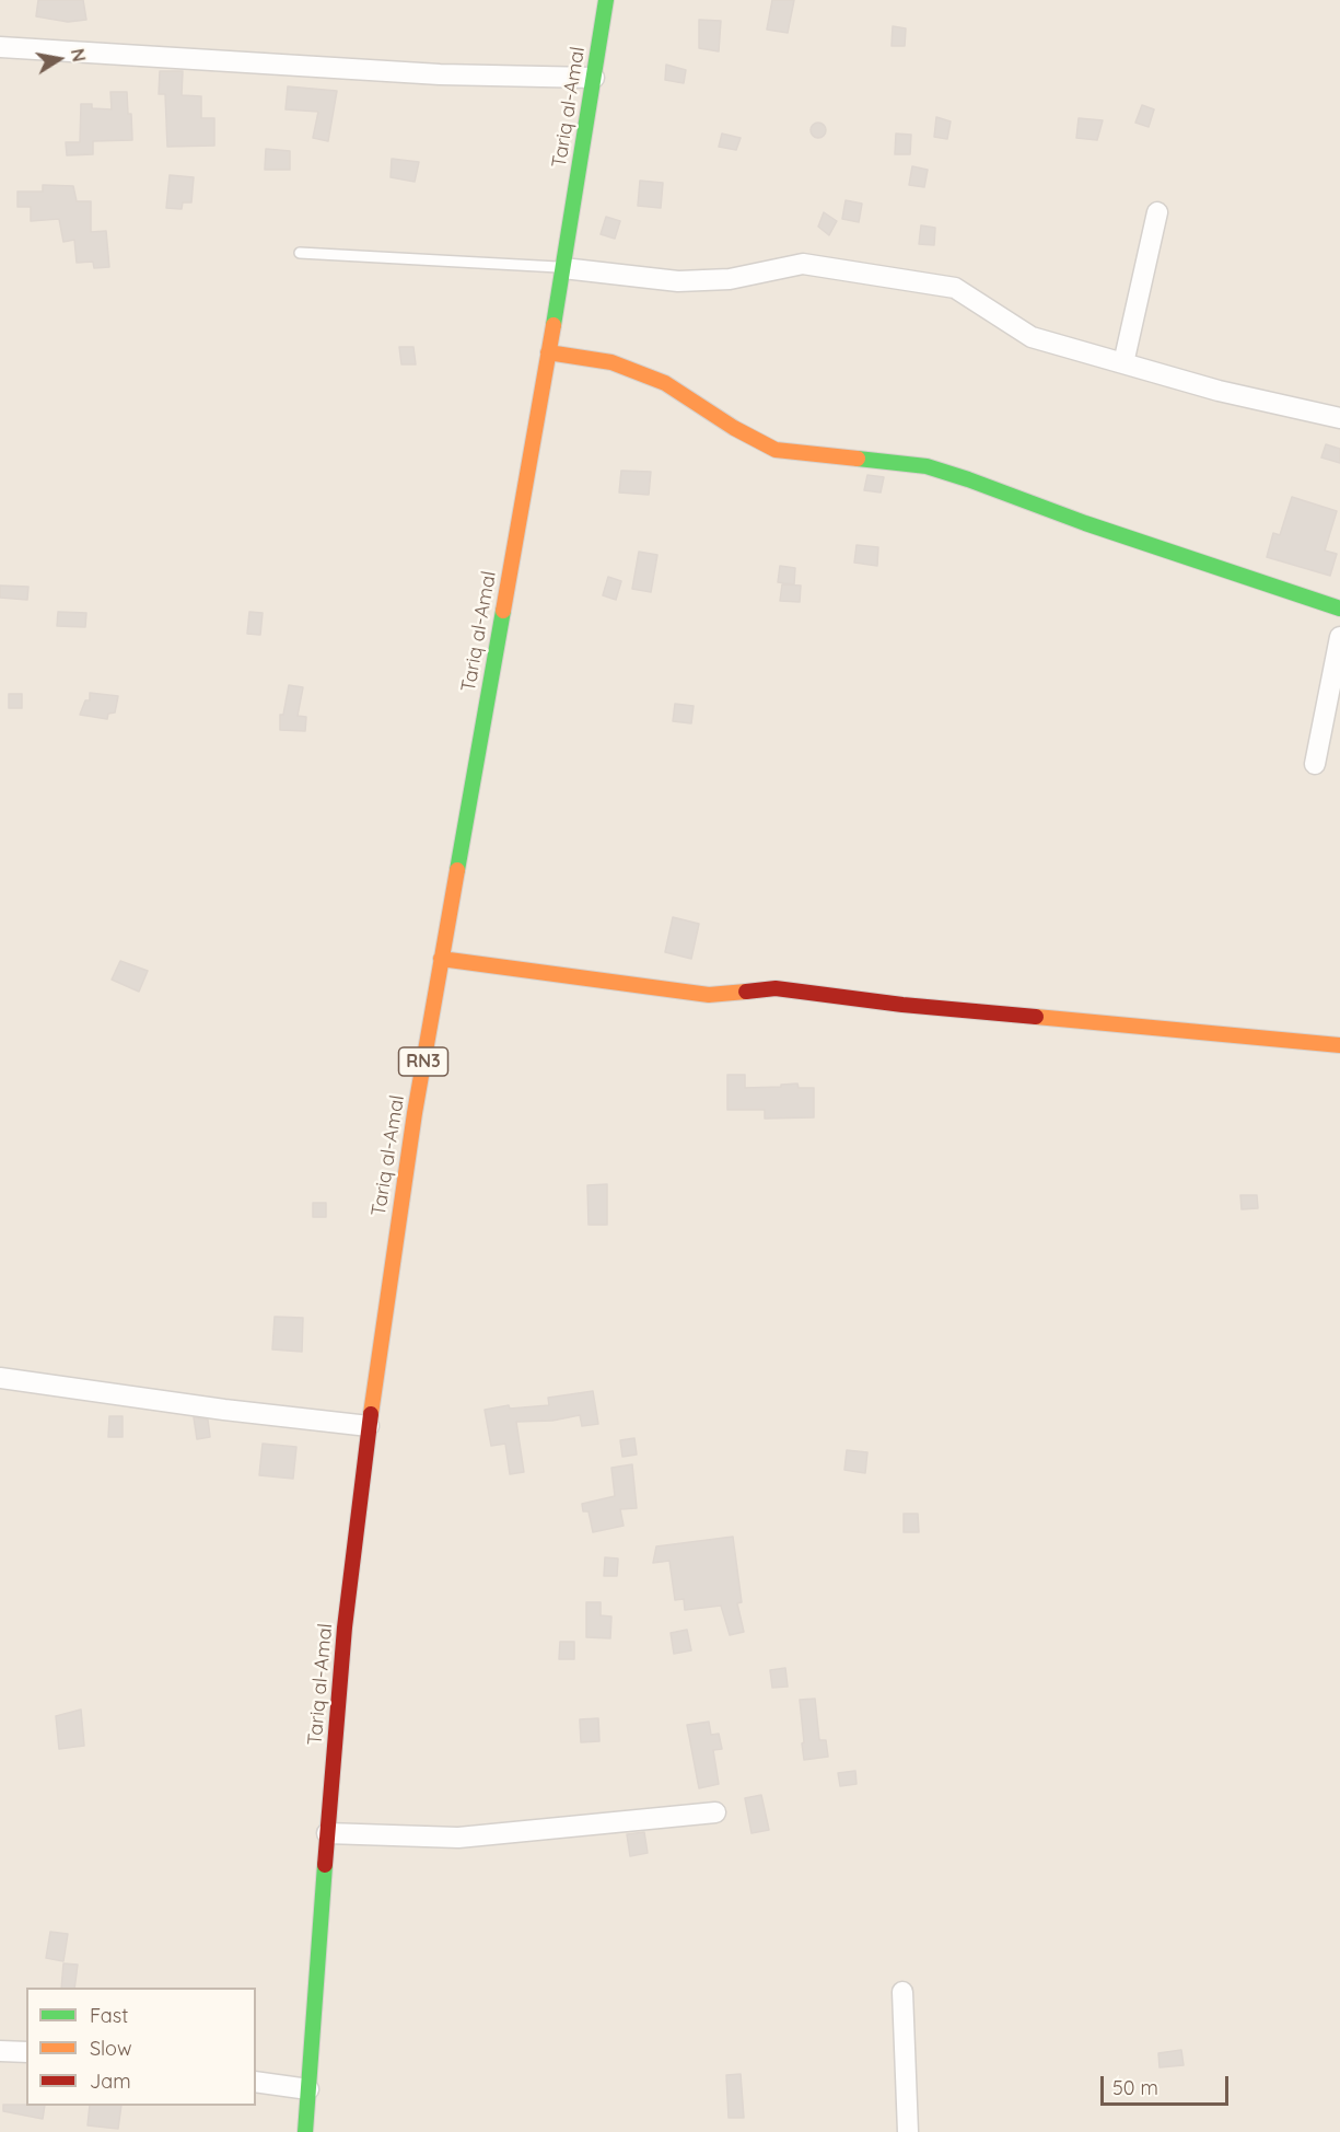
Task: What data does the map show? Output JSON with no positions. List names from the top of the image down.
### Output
{
  "streets": {
    "main road": ["Tariq al-Amal", "RN3"]
  },
  "legend": ["Fast", "Slow", "Jam"],
  "scale_bar": "50 m",
  "north": "right"
}
